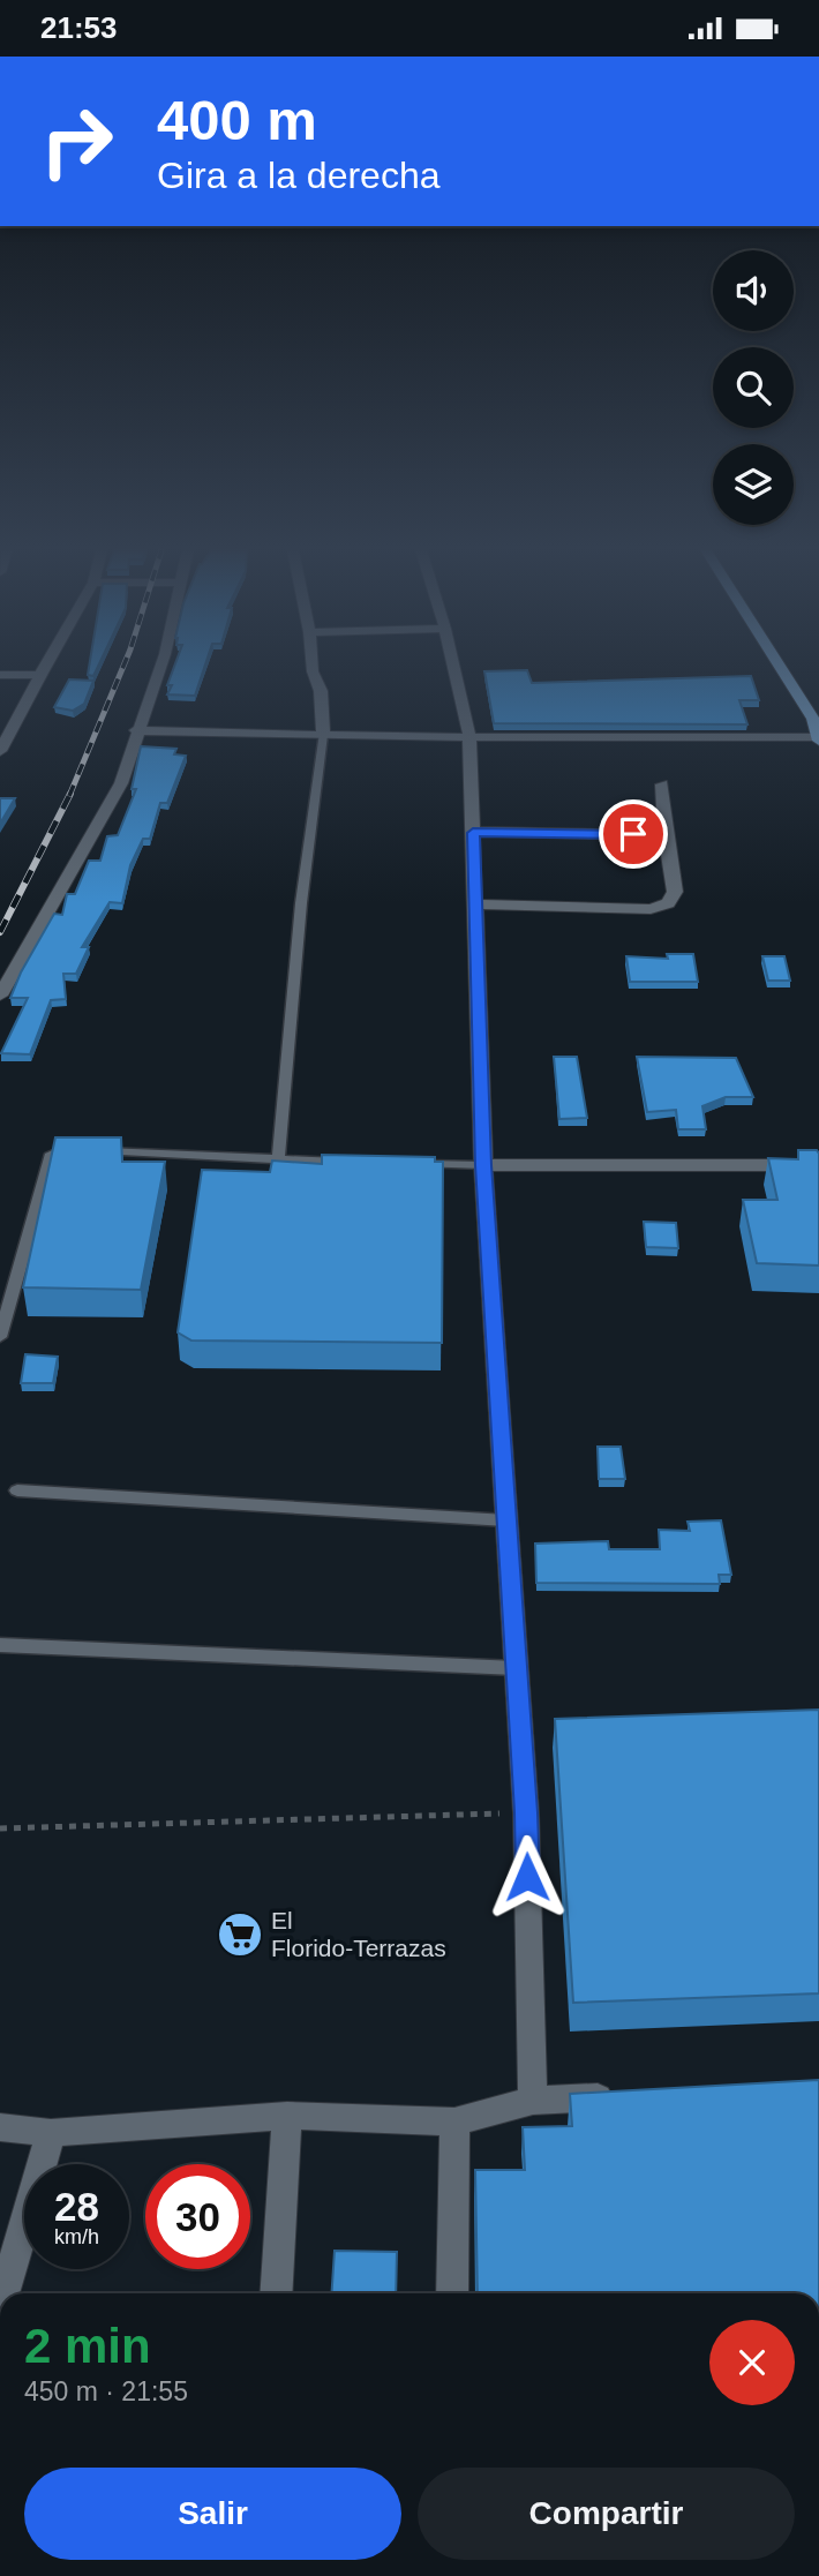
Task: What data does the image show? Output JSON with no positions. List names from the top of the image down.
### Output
{
  "places": {
    "supermarket": ["El Florido-Terrazas"]
  },
  "page": {
    "status": "21:53",
    "turn": ["400 m", "Gira a la derecha"],
    "speed": "28 km/h",
    "limit": "30",
    "heading": ["2 min", "450 m · 21:55"],
    "buttons": ["Salir", "Compartir"]
  }
}
